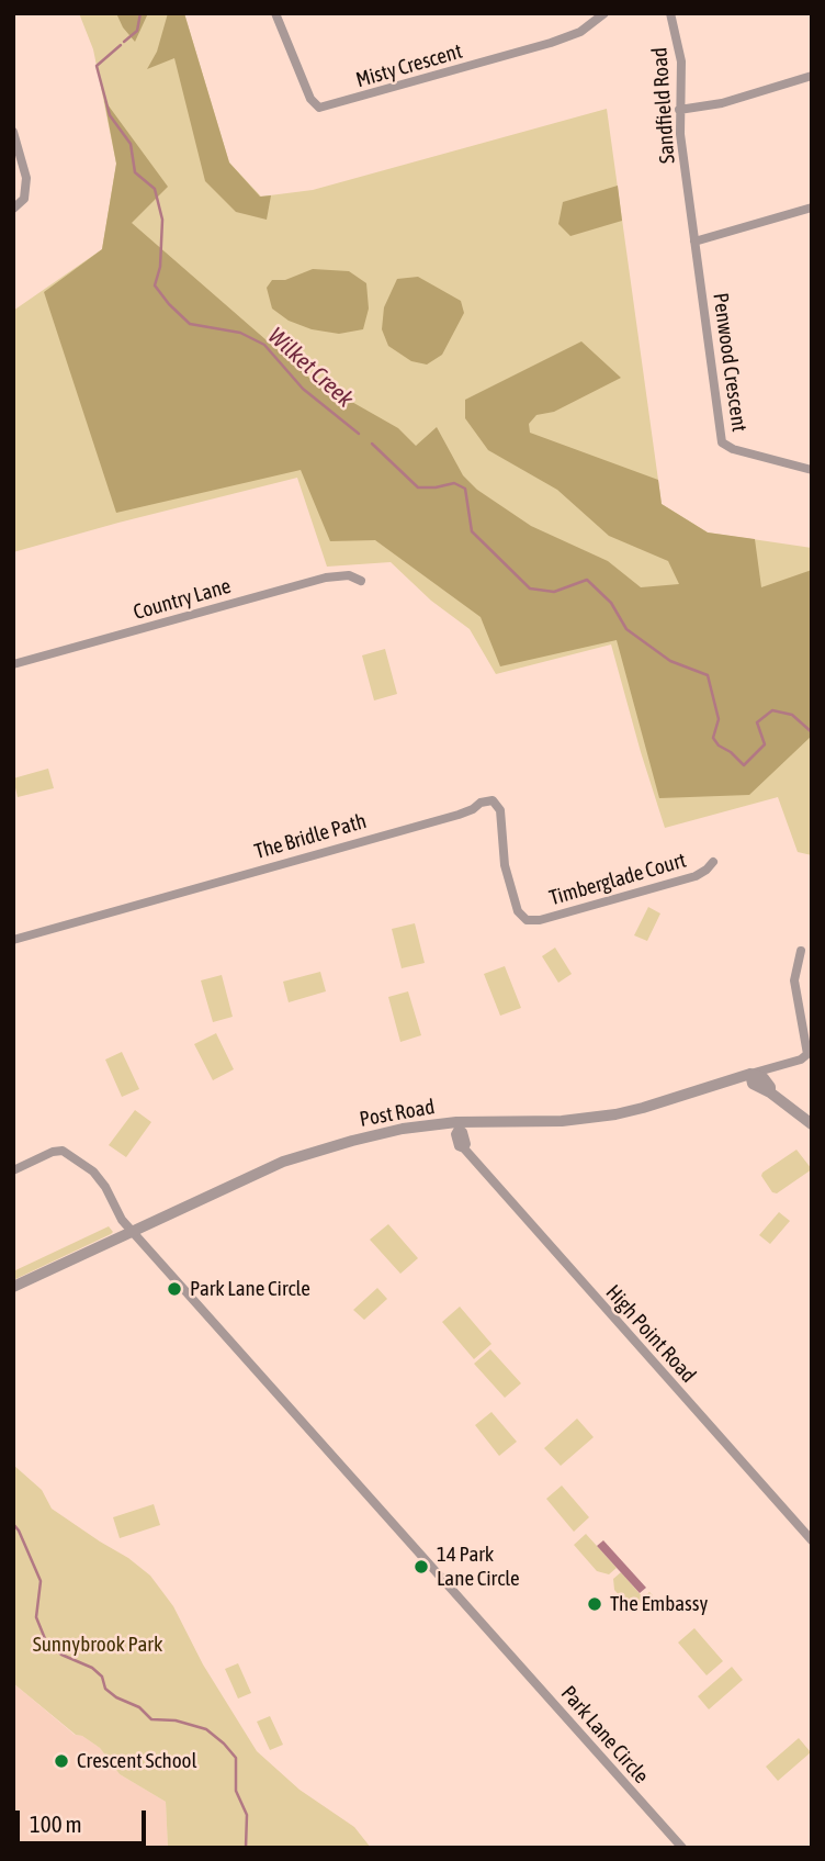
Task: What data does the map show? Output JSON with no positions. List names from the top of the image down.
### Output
{
  "streets": {
    "street": [
      "Misty Crescent",
      "Sandfield Road",
      "Penwood Crescent",
      "Country Lane",
      "The Bridle Path",
      "Timberglade Court",
      "Post Road",
      "High Point Road",
      "Park Lane Circle"
    ]
  },
  "crossings": [
    ["Sandfield Road", "Penwood Crescent"],
    ["The Bridle Path", "Timberglade Court"],
    ["Post Road", "High Point Road"],
    ["Post Road", "Park Lane Circle"]
  ],
  "water": ["Wilket Creek"],
  "parks": ["Sunnybrook Park"],
  "places": [
    "Park Lane Circle",
    "14 Park Lane Circle",
    "The Embassy",
    "Crescent School"
  ],
  "scale_bar": "100 m"
}
